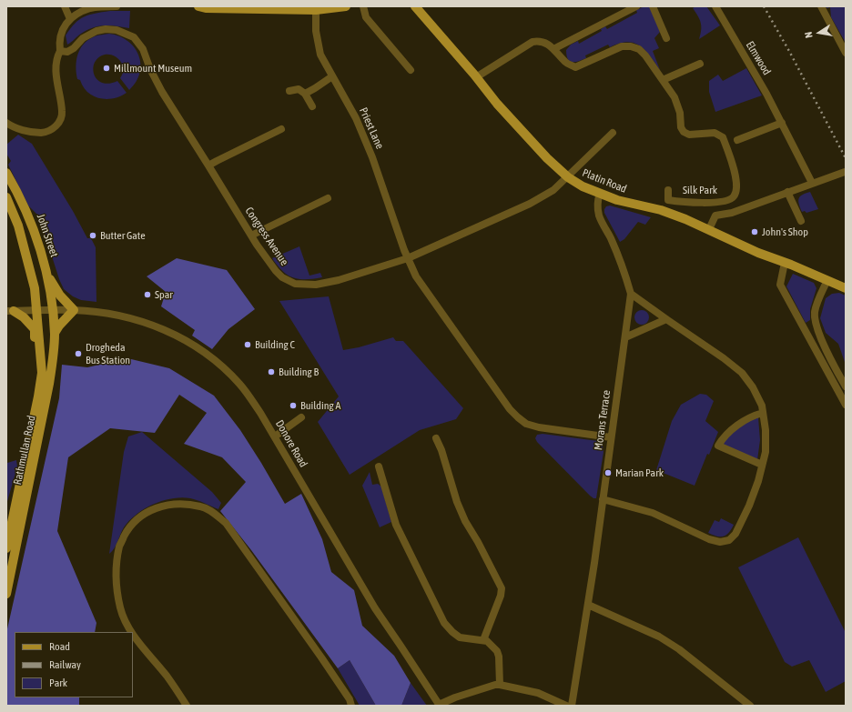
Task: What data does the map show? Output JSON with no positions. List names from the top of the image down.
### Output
{
  "streets": {
    "main road": ["Platin Road", "John Street", "Rathmullan Road"],
    "street": [
      "Elmwood",
      "Priest Lane",
      "Silk Park",
      "Congress Avenue",
      "Morans Terrace",
      "Donore Road"
    ]
  },
  "crossings": [
    ["Priest Lane", "Congress Avenue"],
    ["Priest Lane", "Morans Terrace"],
    ["Platin Road", "Silk Park"],
    ["Platin Road", "Congress Avenue"],
    ["Platin Road", "Morans Terrace"],
    ["John Street", "Donore Road"],
    ["John Street", "Rathmullan Road"],
    ["Donore Road", "Rathmullan Road"]
  ],
  "places": [
    "Millmount Museum",
    "John's Shop",
    "Butter Gate",
    "Spar",
    "Building C",
    "Drogheda Bus Station",
    "Building B",
    "Building A",
    "Marian Park"
  ],
  "legend": ["Road", "Railway", "Park"],
  "north": "left"
}
